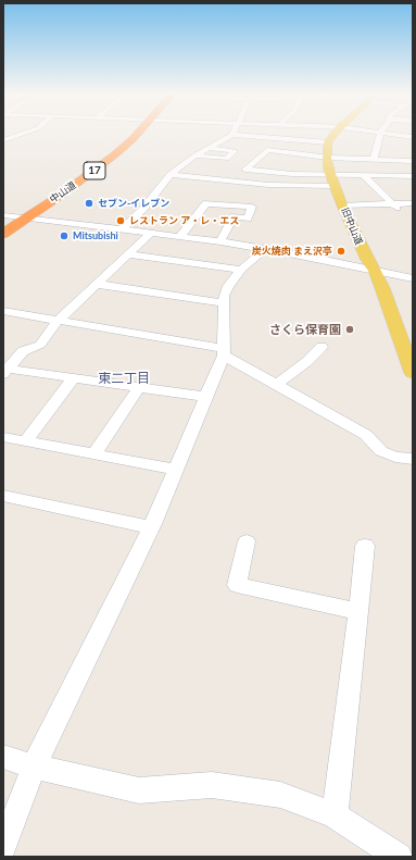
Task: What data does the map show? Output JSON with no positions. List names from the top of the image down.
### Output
{
  "streets": {
    "highway": ["17", "中山道"],
    "main road": ["旧中山道"]
  },
  "districts": ["東二丁目"],
  "places": [
    "セブン-イレブン",
    "レストラン ア・レ・エス",
    "Mitsubishi",
    "炭火焼肉 まえ沢亭",
    "さくら保育園"
  ]
}
